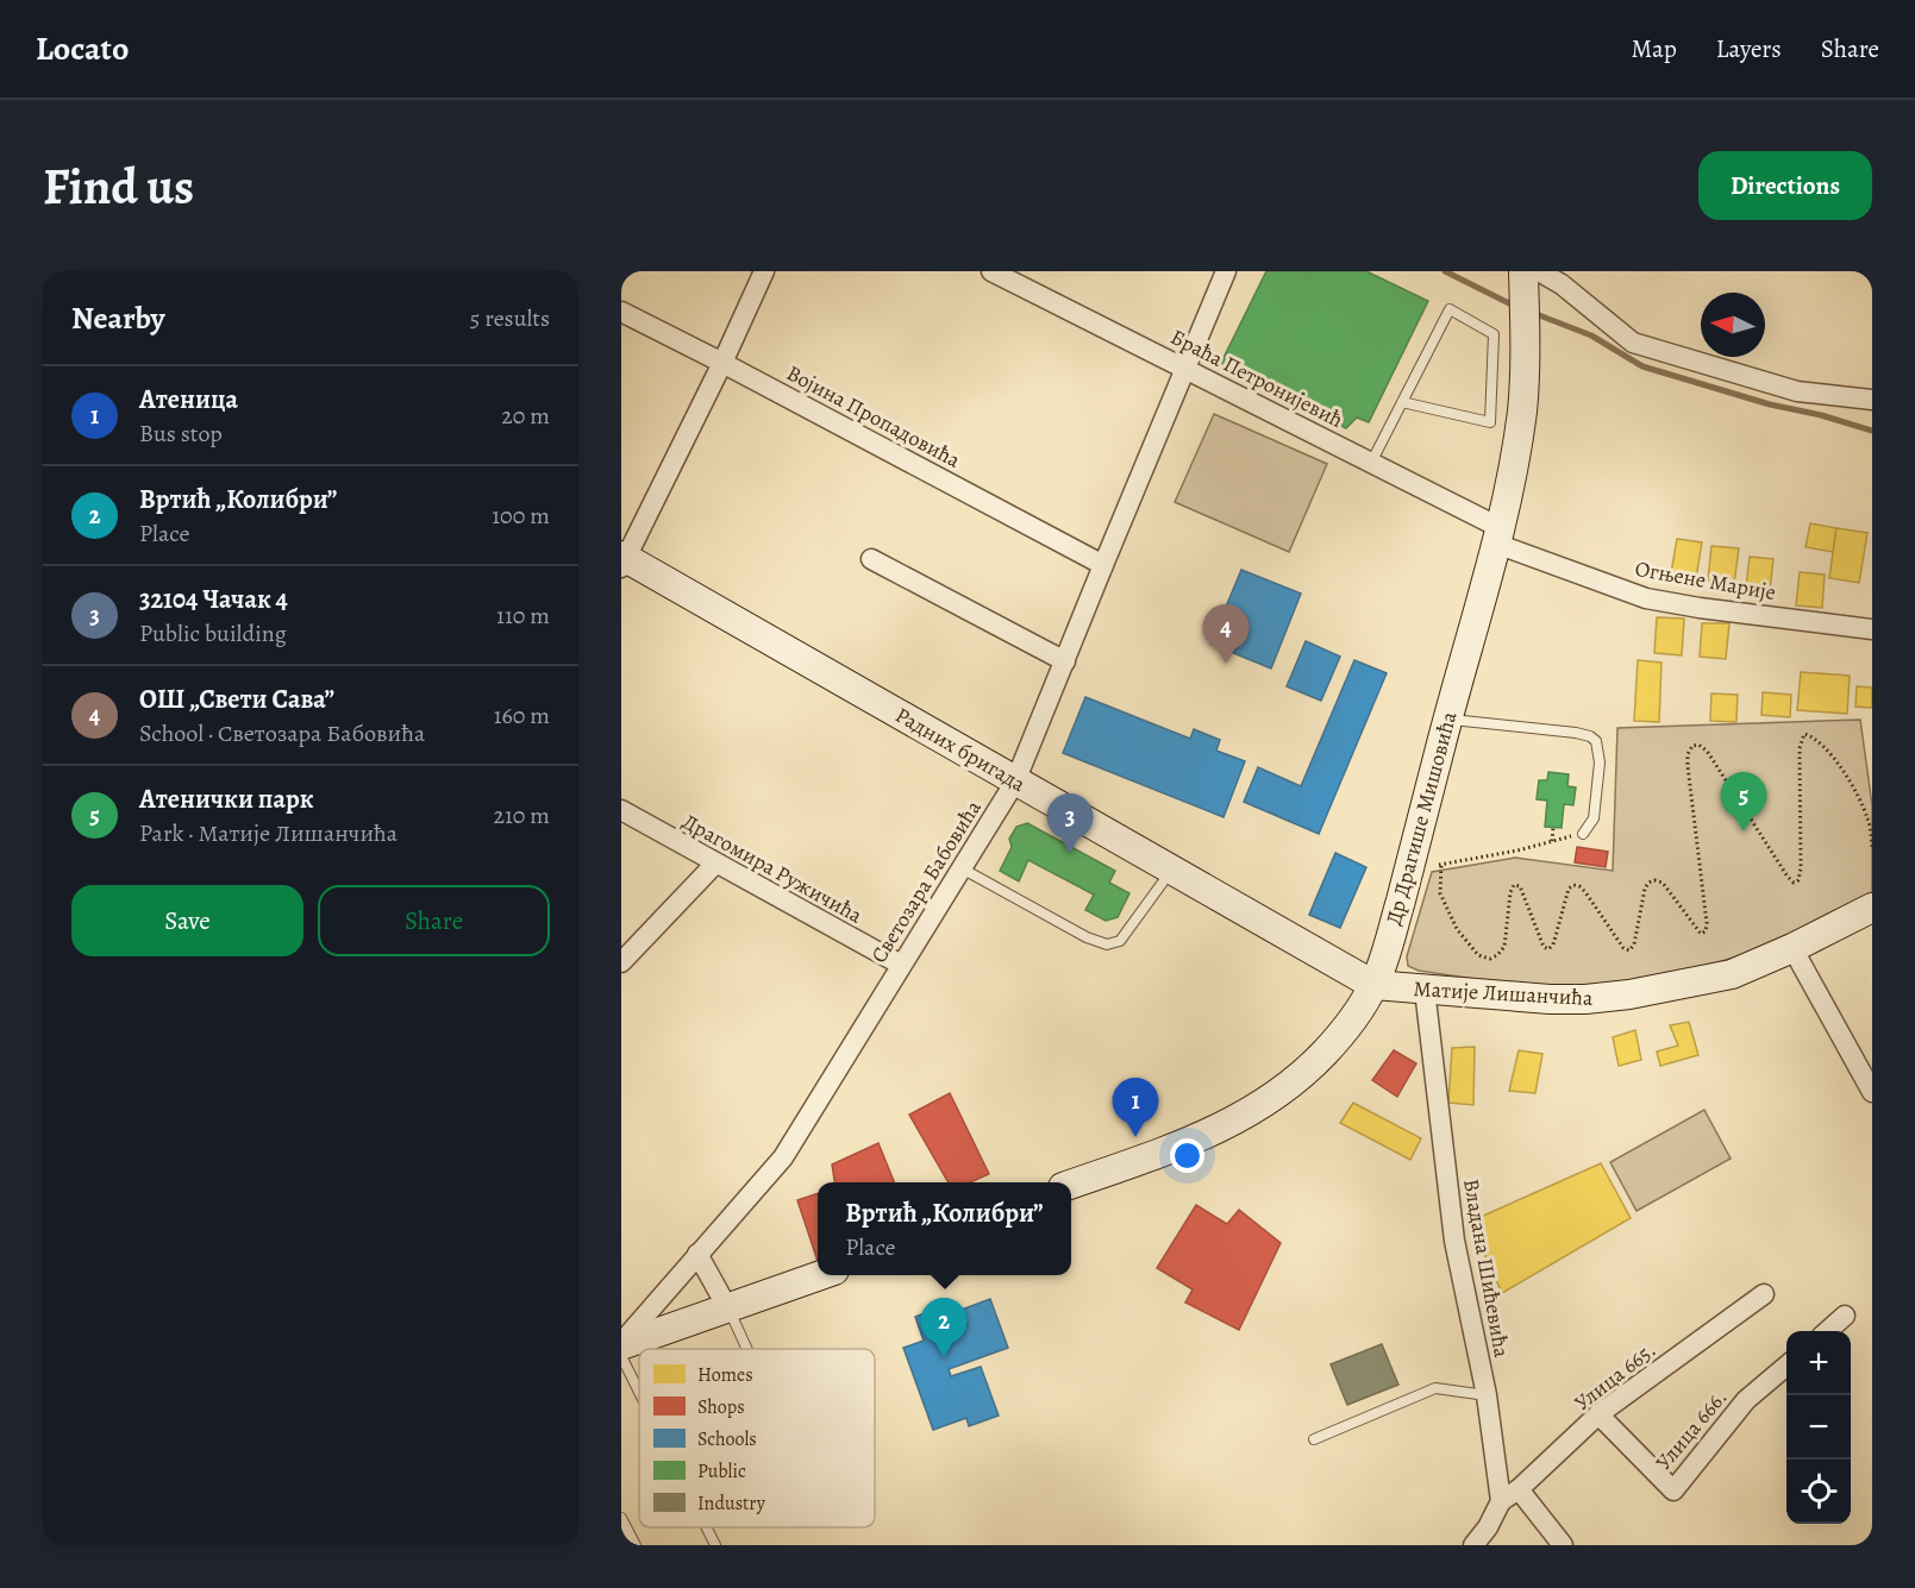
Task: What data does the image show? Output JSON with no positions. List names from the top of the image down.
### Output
{
  "streets": {
    "street": [
      "Браћа Петронијевић",
      "Војина Пропадовића",
      "Огњене Марије",
      "Радних бригада",
      "Др Драгише Мишовића",
      "Драгомира Ружичића",
      "Светозара Бабовића",
      "Матије Лишанчића",
      "Владана Шићевића",
      "Улица 665.",
      "Улица 666."
    ]
  },
  "crossings": [
    ["Браћа Петронијевић", "Огњене Марије"],
    ["Браћа Петронијевић", "Др Драгише Мишовића"],
    ["Браћа Петронијевић", "Светозара Бабовића"],
    ["Војина Пропадовића", "Светозара Бабовића"],
    ["Огњене Марије", "Др Драгише Мишовића"],
    ["Радних бригада", "Др Драгише Мишовића"],
    ["Радних бригада", "Светозара Бабовића"],
    ["Радних бригада", "Матије Лишанчића"],
    ["Др Драгише Мишовића", "Матије Лишанчића"],
    ["Драгомира Ружичића", "Светозара Бабовића"],
    ["Матије Лишанчића", "Владана Шићевића"],
    ["Владана Шићевића", "Улица 665."],
    ["Улица 665.", "Улица 666."]
  ],
  "legend": [
    "Homes",
    "Shops",
    "Schools",
    "Public",
    "Industry"
  ],
  "north": "left",
  "page": {
    "header": "Locato",
    "nav": ["Map", "Layers", "Share"],
    "buttons": [
      "Directions",
      ["Save", "Share"]
    ],
    "title": "Find us",
    "heading": ["Nearby", "5 results"],
    "list": [
      {
        "mark": "1",
        "name": "Атеница",
        "note": "Bus stop",
        "value": "20 m"
      },
      {
        "mark": "2",
        "name": "Вртић „Колибри”",
        "note": "Place",
        "value": "100 m"
      },
      {
        "mark": "3",
        "name": "32104 Чачак 4",
        "note": "Public building",
        "value": "110 m"
      },
      {
        "mark": "4",
        "name": "ОШ „Свети Сава”",
        "note": "School · Светозара Бабовића",
        "value": "160 m"
      },
      {
        "mark": "5",
        "name": "Атенички парк",
        "note": "Park · Матије Лишанчића",
        "value": "210 m"
      }
    ],
    "pins": [
      "4",
      "5",
      "3",
      "1",
      "2"
    ],
    "popup": ["Вртић „Колибри”", "Place"],
    "map_buttons": ["+", "−"]
  }
}
